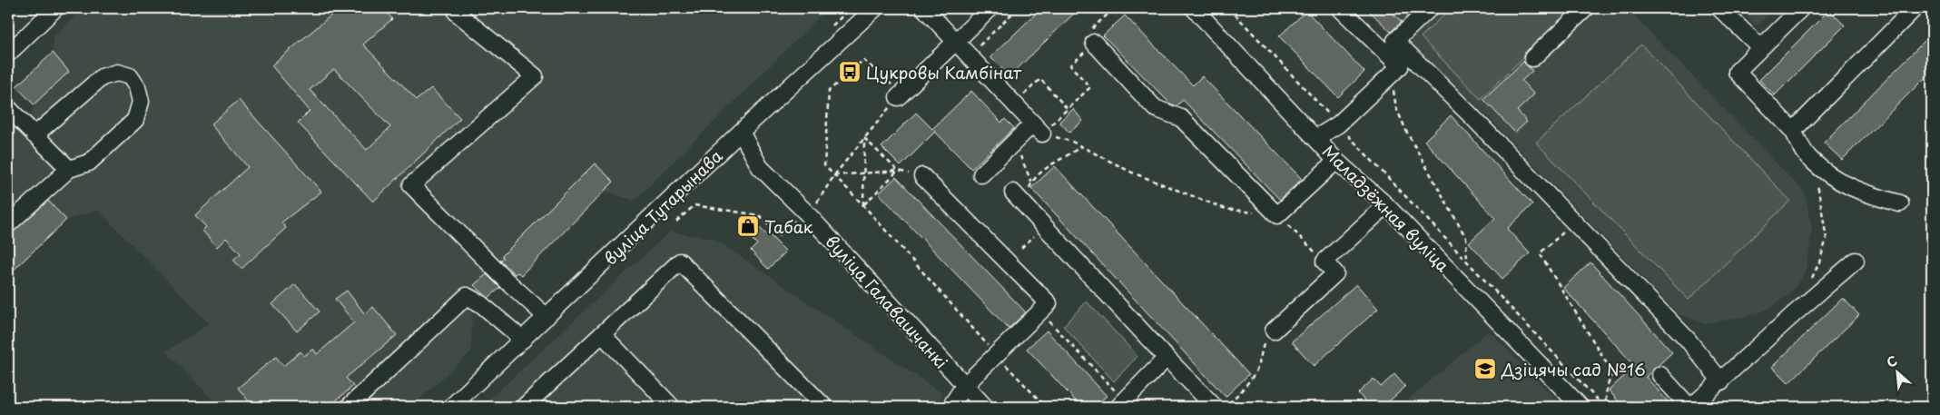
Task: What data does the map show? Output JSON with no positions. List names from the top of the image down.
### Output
{
  "streets": {
    "street": ["вуліца Тутарынава", "Маладзёжная вуліца", "вуліца Галавашчанкі"]
  },
  "crossings": [
    ["вуліца Тутарынава", "вуліца Галавашчанкі"]
  ],
  "places": {
    "bus stop": ["Цукровы Камбінат"],
    "shop": ["Табак"],
    "school or university": ["Дзіцячы сад №16"]
  },
  "north": "top left"
}
